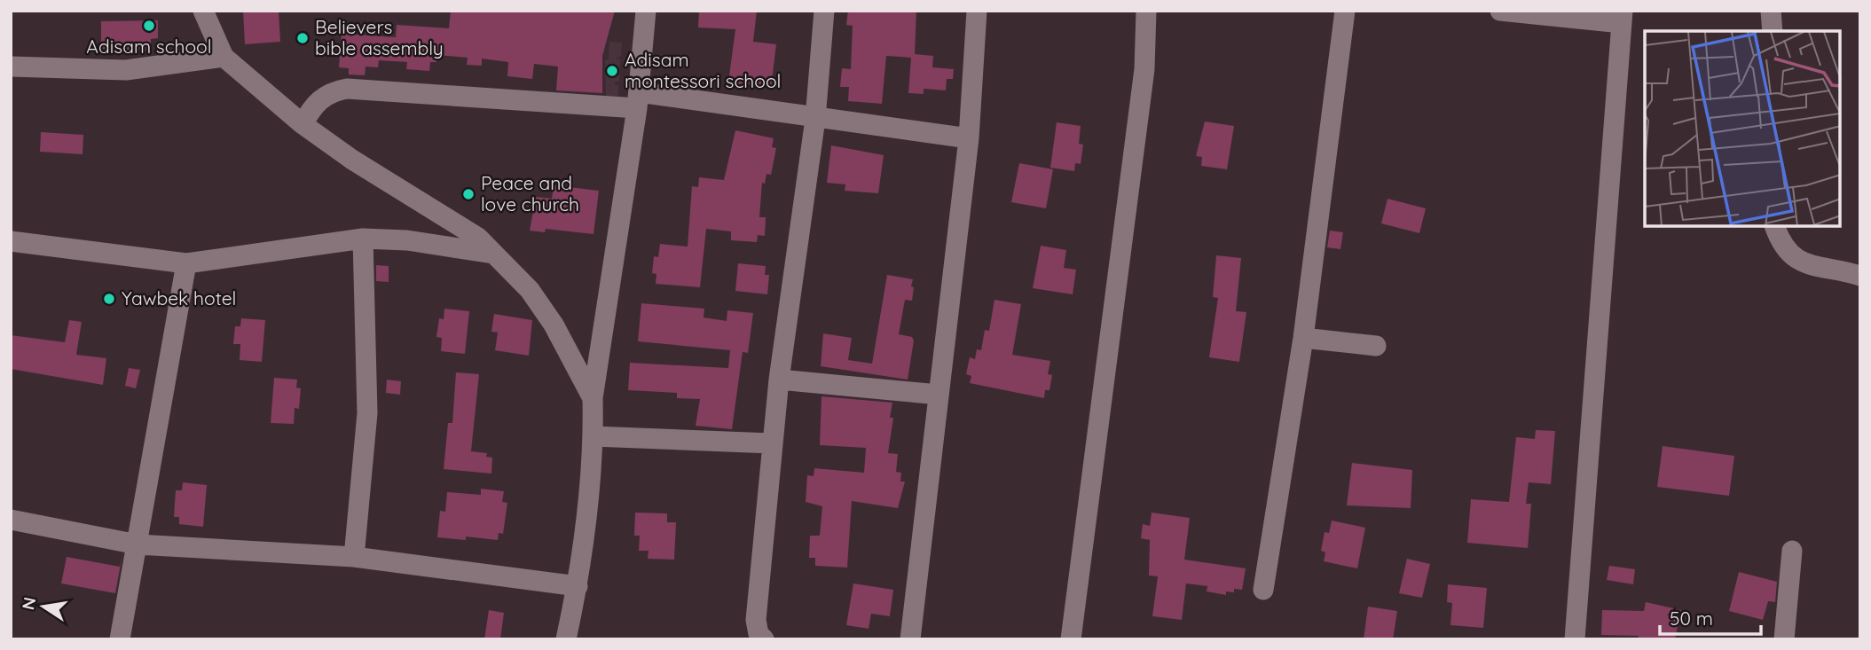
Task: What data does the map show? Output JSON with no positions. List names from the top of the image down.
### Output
{
  "places": [
    "Adisam school",
    "Believers bible assembly",
    "Adisam montessori school",
    "Peace and love church",
    "Yawbek hotel"
  ],
  "scale_bar": "50 m",
  "north": "left"
}
